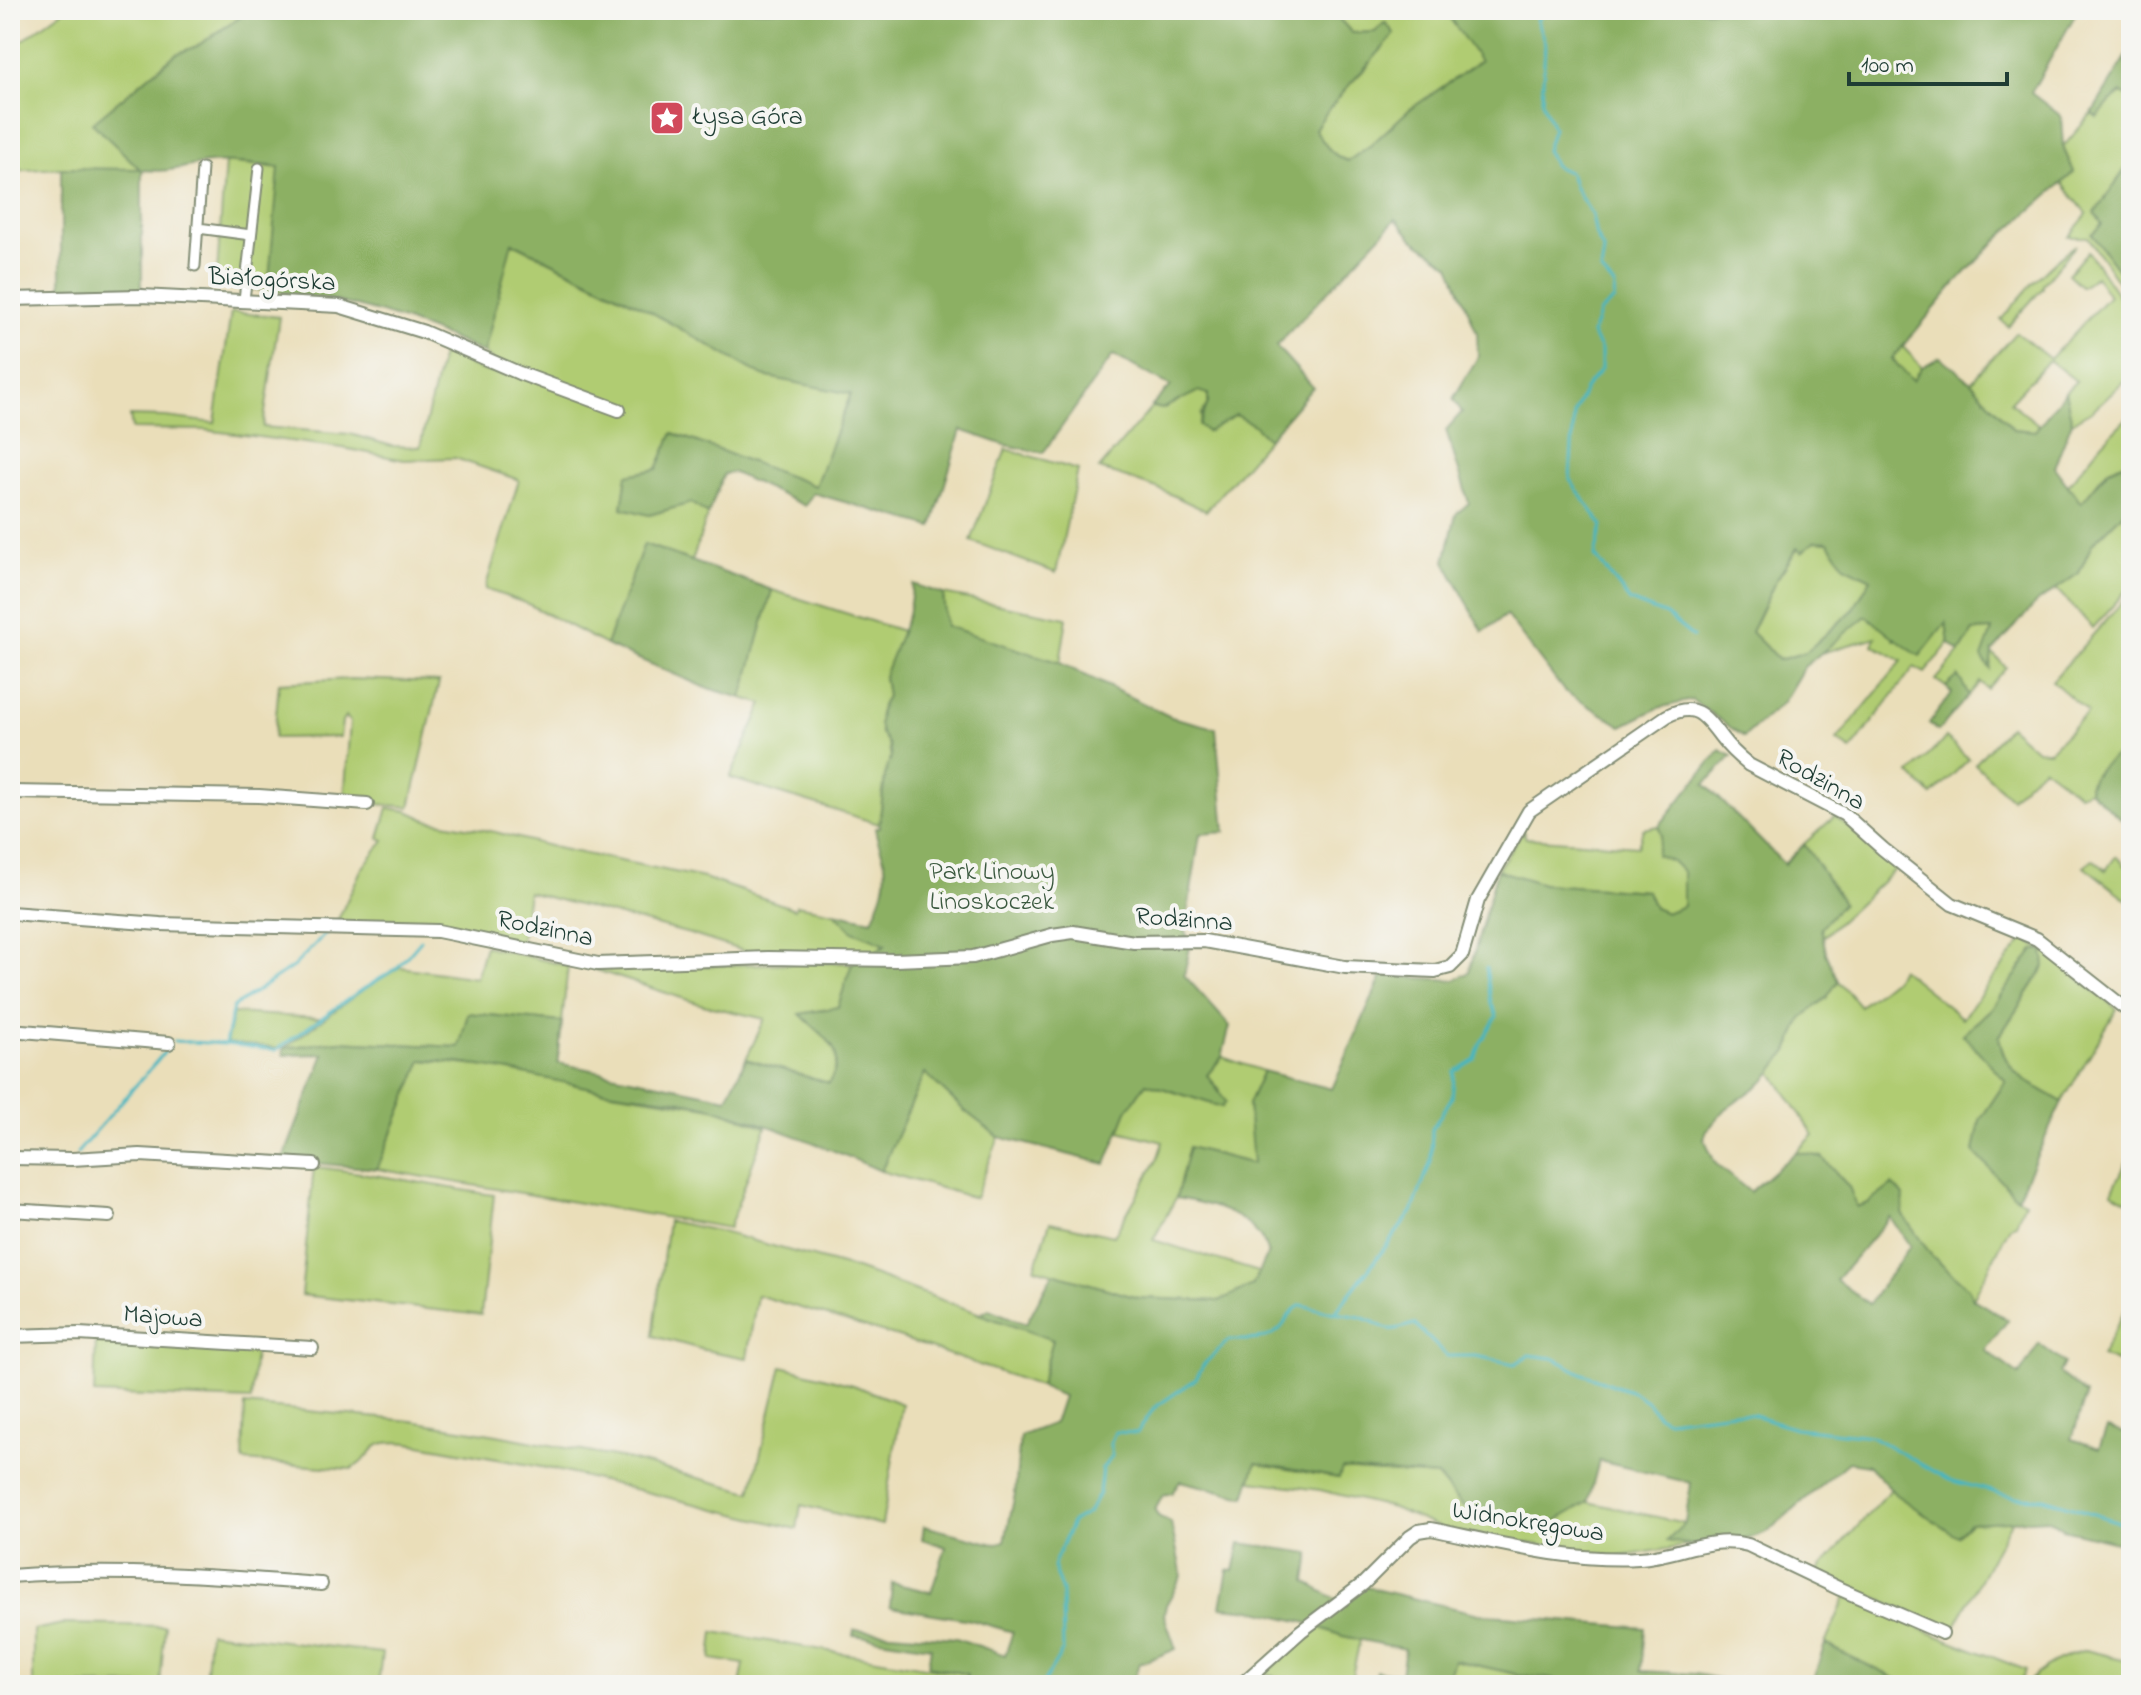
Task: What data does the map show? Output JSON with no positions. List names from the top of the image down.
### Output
{
  "streets": {
    "street": [
      "Białogórska",
      "Rodzinna",
      "Majowa",
      "Widnokręgowa"
    ]
  },
  "parks": ["Park Linowy Linoskoczek"],
  "places": {
    "place": ["Łysa Góra"]
  },
  "scale_bar": "100 m"
}
